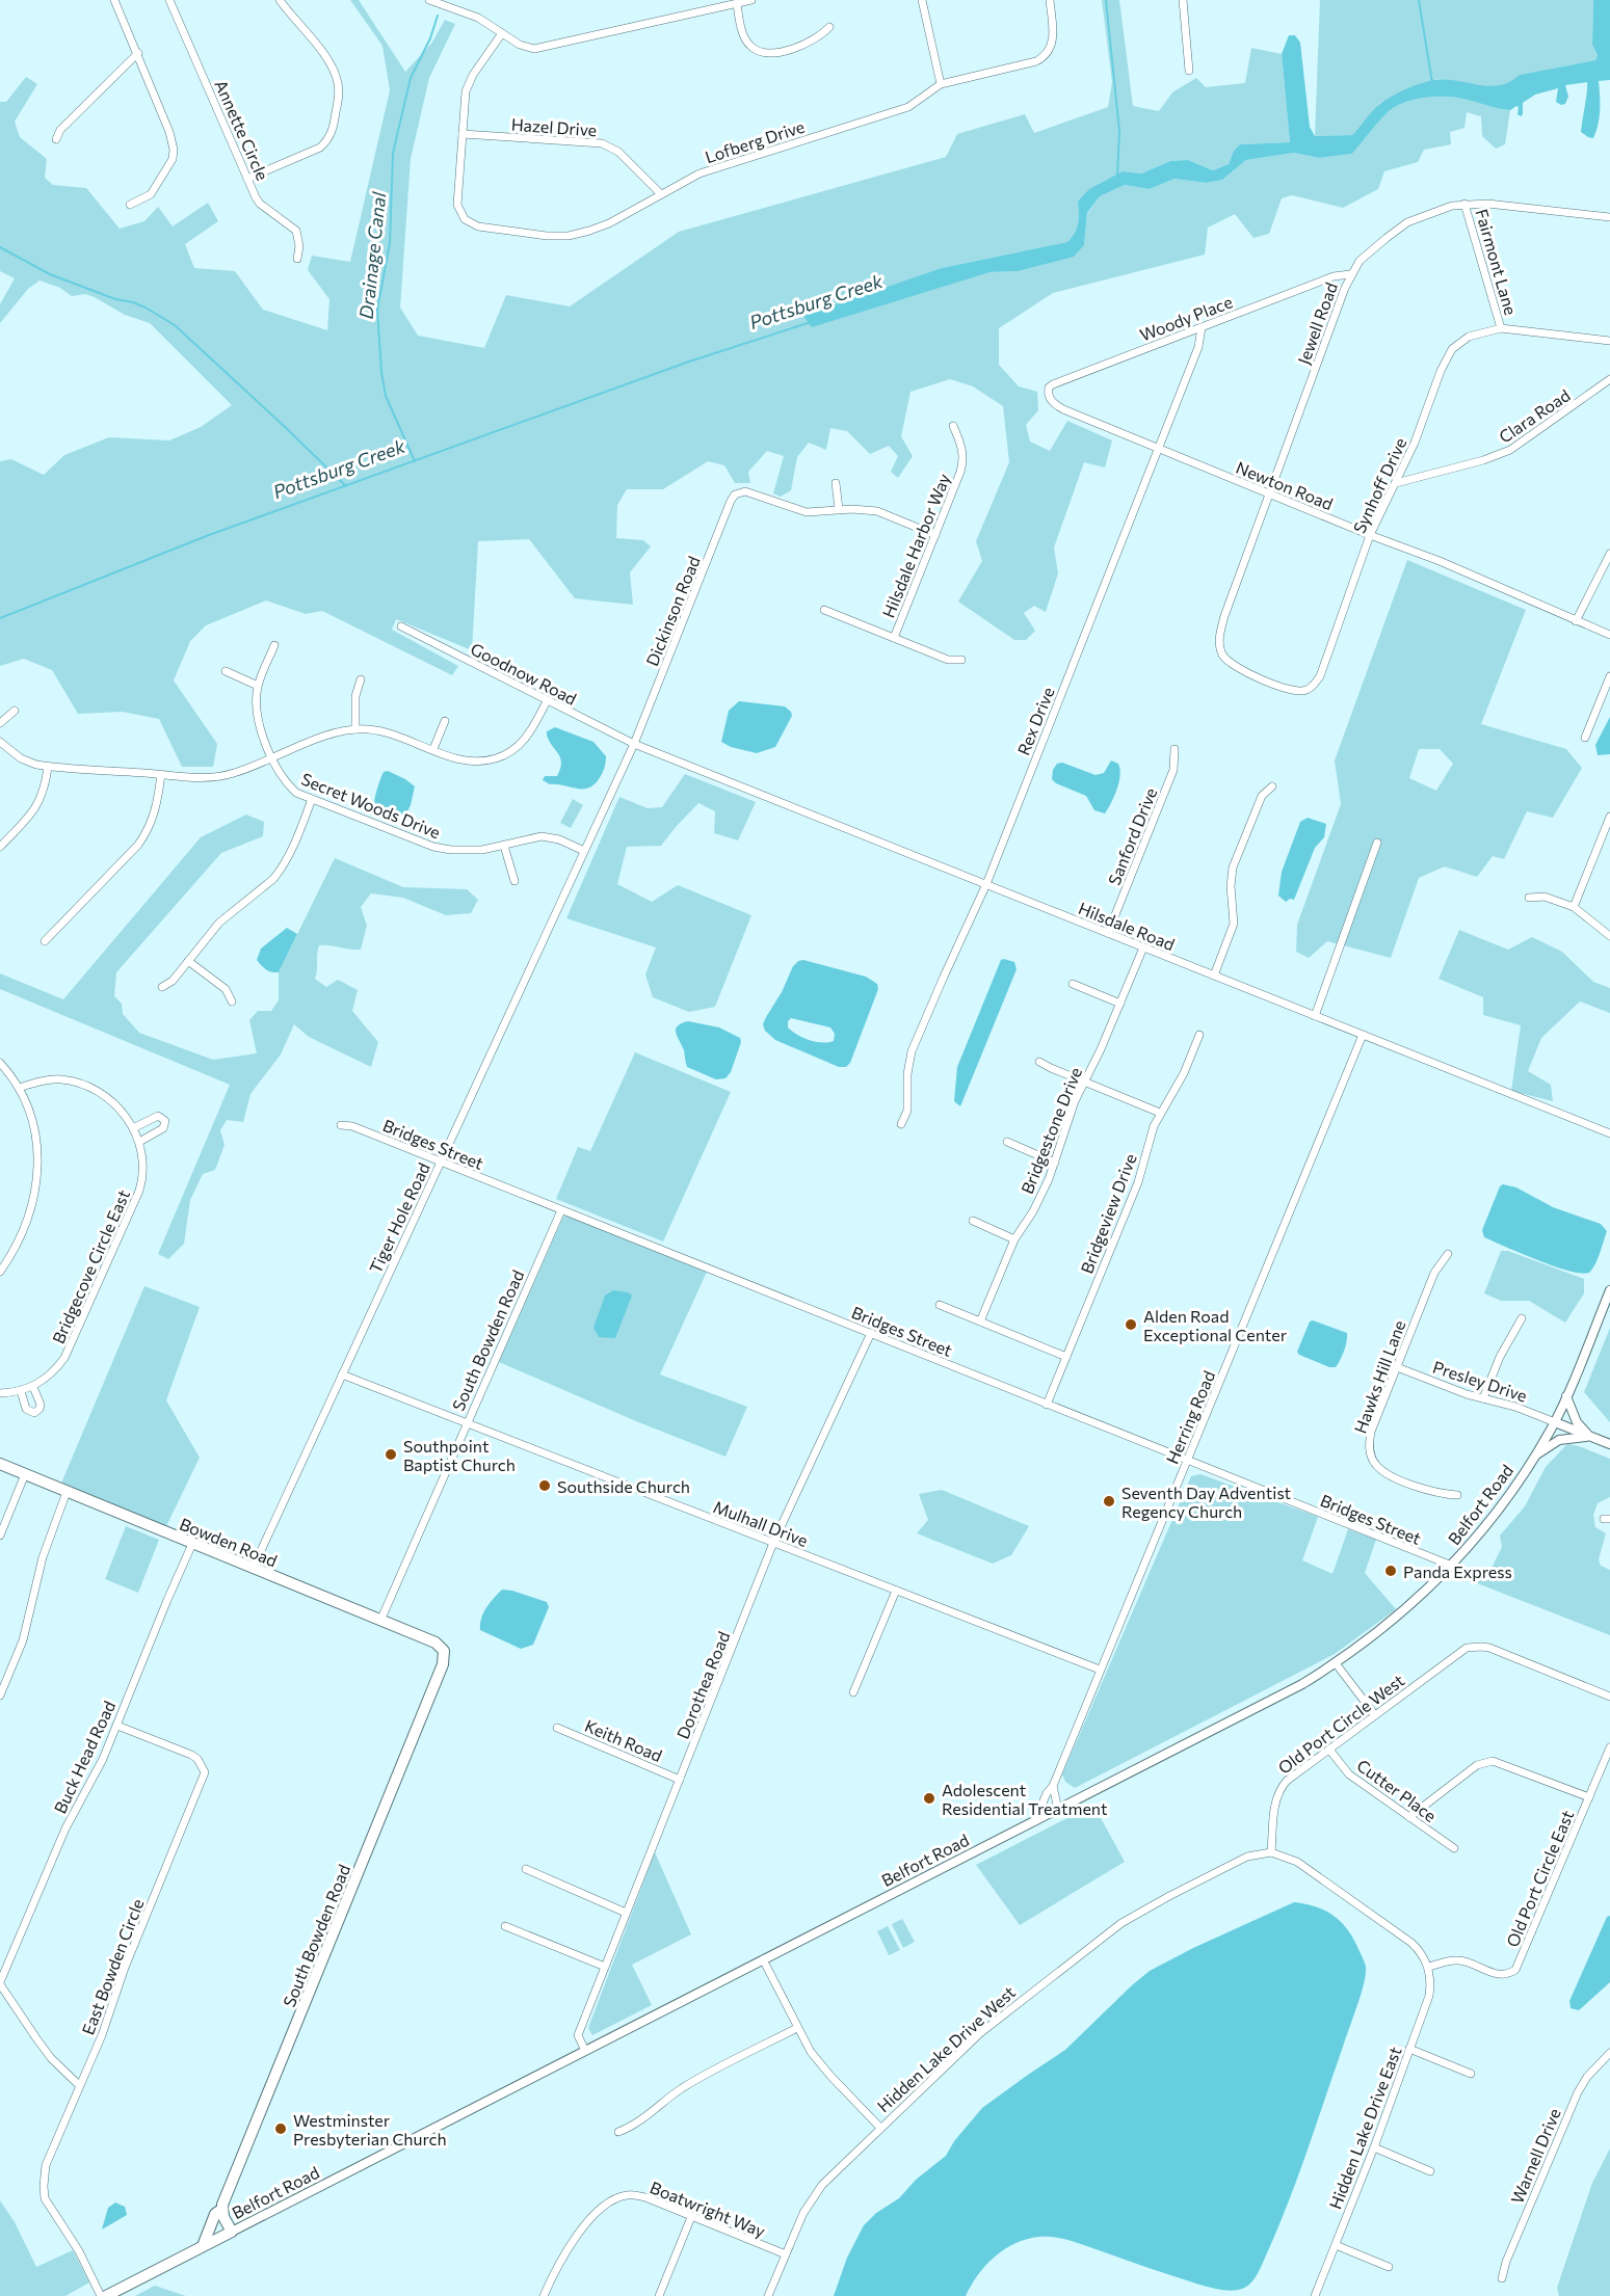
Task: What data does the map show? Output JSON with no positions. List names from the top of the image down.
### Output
{
  "streets": {
    "main road": ["South Bowden Road", "Belfort Road", "Bowden Road"],
    "street": [
      "Hazel Drive",
      "Annette Circle",
      "Lofberg Drive",
      "Fairmont Lane",
      "Woody Place",
      "Jewell Road",
      "Clara Road",
      "Newton Road",
      "Synhoff Drive",
      "Hilsdale Harbor Way",
      "Dickinson Road",
      "Goodnow Road",
      "Rex Drive",
      "Secret Woods Drive",
      "Sanford Drive",
      "Hilsdale Road",
      "Bridgestone Drive",
      "Bridges Street",
      "Bridgeview Drive",
      "Tiger Hole Road",
      "Bridgecove Circle East",
      "Hawks Hill Lane",
      "Presley Drive",
      "Herring Road",
      "Mulhall Drive",
      "Dorothea Road",
      "Old Port Circle West",
      "Keith Road",
      "Buck Head Road",
      "Cutter Place",
      "Old Port Circle East",
      "East Bowden Circle",
      "Hidden Lake Drive West",
      "Hidden Lake Drive East",
      "Warnell Drive",
      "Boatwright Way"
    ]
  },
  "crossings": [
    ["Hazel Drive", "Lofberg Drive"],
    ["Fairmont Lane", "Jewell Road"],
    ["Fairmont Lane", "Synhoff Drive"],
    ["Woody Place", "Jewell Road"],
    ["Woody Place", "Newton Road"],
    ["Woody Place", "Rex Drive"],
    ["Jewell Road", "Newton Road"],
    ["Jewell Road", "Synhoff Drive"],
    ["Clara Road", "Synhoff Drive"],
    ["Newton Road", "Synhoff Drive"],
    ["Newton Road", "Rex Drive"],
    ["Dickinson Road", "Goodnow Road"],
    ["Dickinson Road", "Hilsdale Road"],
    ["Dickinson Road", "Tiger Hole Road"],
    ["Goodnow Road", "Hilsdale Road"],
    ["Goodnow Road", "Tiger Hole Road"],
    ["Rex Drive", "Hilsdale Road"],
    ["Secret Woods Drive", "Tiger Hole Road"],
    ["Sanford Drive", "Hilsdale Road"],
    ["Hilsdale Road", "Bridgestone Drive"],
    ["Hilsdale Road", "Tiger Hole Road"],
    ["Hilsdale Road", "Herring Road"],
    ["Bridges Street", "Bridgeview Drive"],
    ["Bridges Street", "Tiger Hole Road"],
    ["Bridges Street", "South Bowden Road"],
    ["Bridges Street", "Herring Road"],
    ["Bridges Street", "Belfort Road"],
    ["Bridges Street", "Dorothea Road"],
    ["Tiger Hole Road", "Mulhall Drive"],
    ["Tiger Hole Road", "Bowden Road"],
    ["South Bowden Road", "Belfort Road"],
    ["South Bowden Road", "Mulhall Drive"],
    ["South Bowden Road", "Bowden Road"],
    ["Hawks Hill Lane", "Presley Drive"],
    ["Presley Drive", "Belfort Road"],
    ["Herring Road", "Belfort Road"],
    ["Herring Road", "Mulhall Drive"],
    ["Belfort Road", "Dorothea Road"],
    ["Mulhall Drive", "Dorothea Road"],
    ["Bowden Road", "Buck Head Road"],
    ["Dorothea Road", "Keith Road"],
    ["Old Port Circle West", "Cutter Place"],
    ["Old Port Circle West", "Hidden Lake Drive West"],
    ["Buck Head Road", "East Bowden Circle"],
    ["Old Port Circle East", "Hidden Lake Drive East"],
    ["Hidden Lake Drive West", "Boatwright Way"]
  ],
  "water": ["Drainage Canal", "Pottsburg Creek"],
  "places": [
    "Alden Road Exceptional Center",
    "Southpoint Baptist Church",
    "Southside Church",
    "Seventh Day Adventist Regency Church",
    "Panda Express",
    "Adolescent Residential Treatment",
    "Westminster Presbyterian Church"
  ]
}
